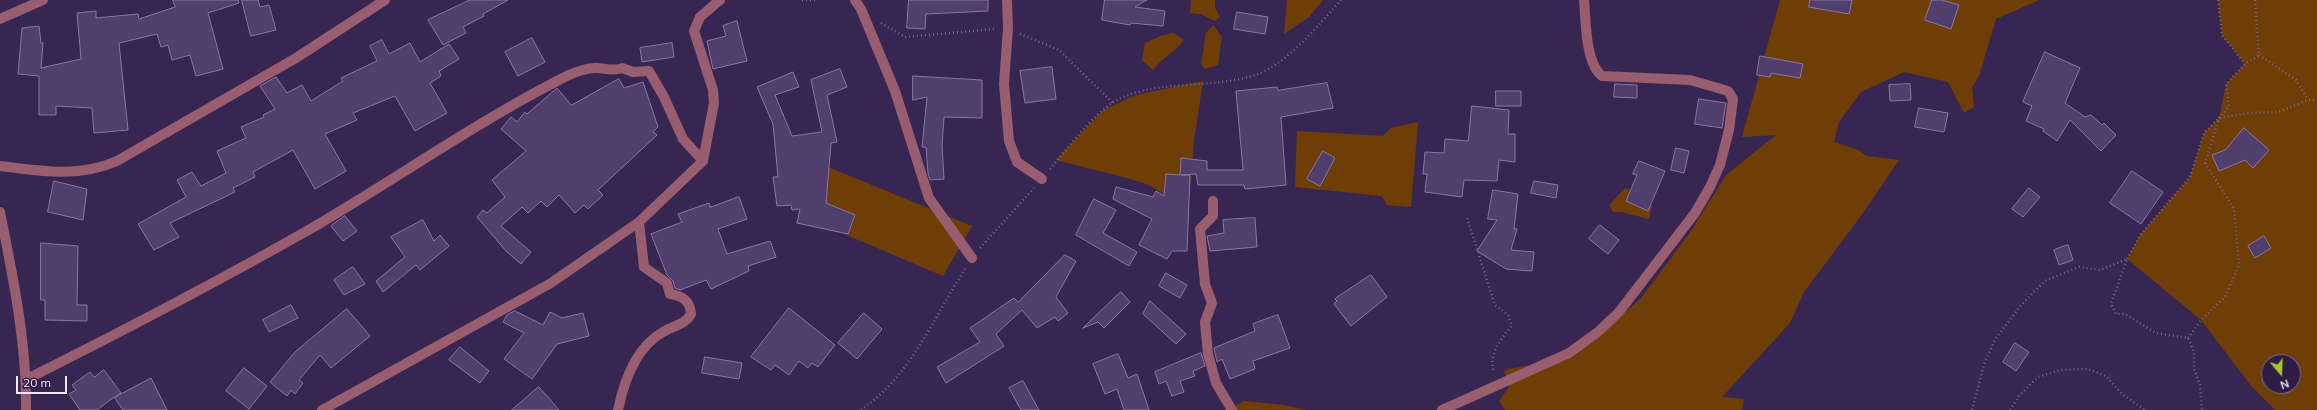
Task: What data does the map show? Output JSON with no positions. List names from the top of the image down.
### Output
{
  "scale_bar": "20 m",
  "north": "bottom"
}
